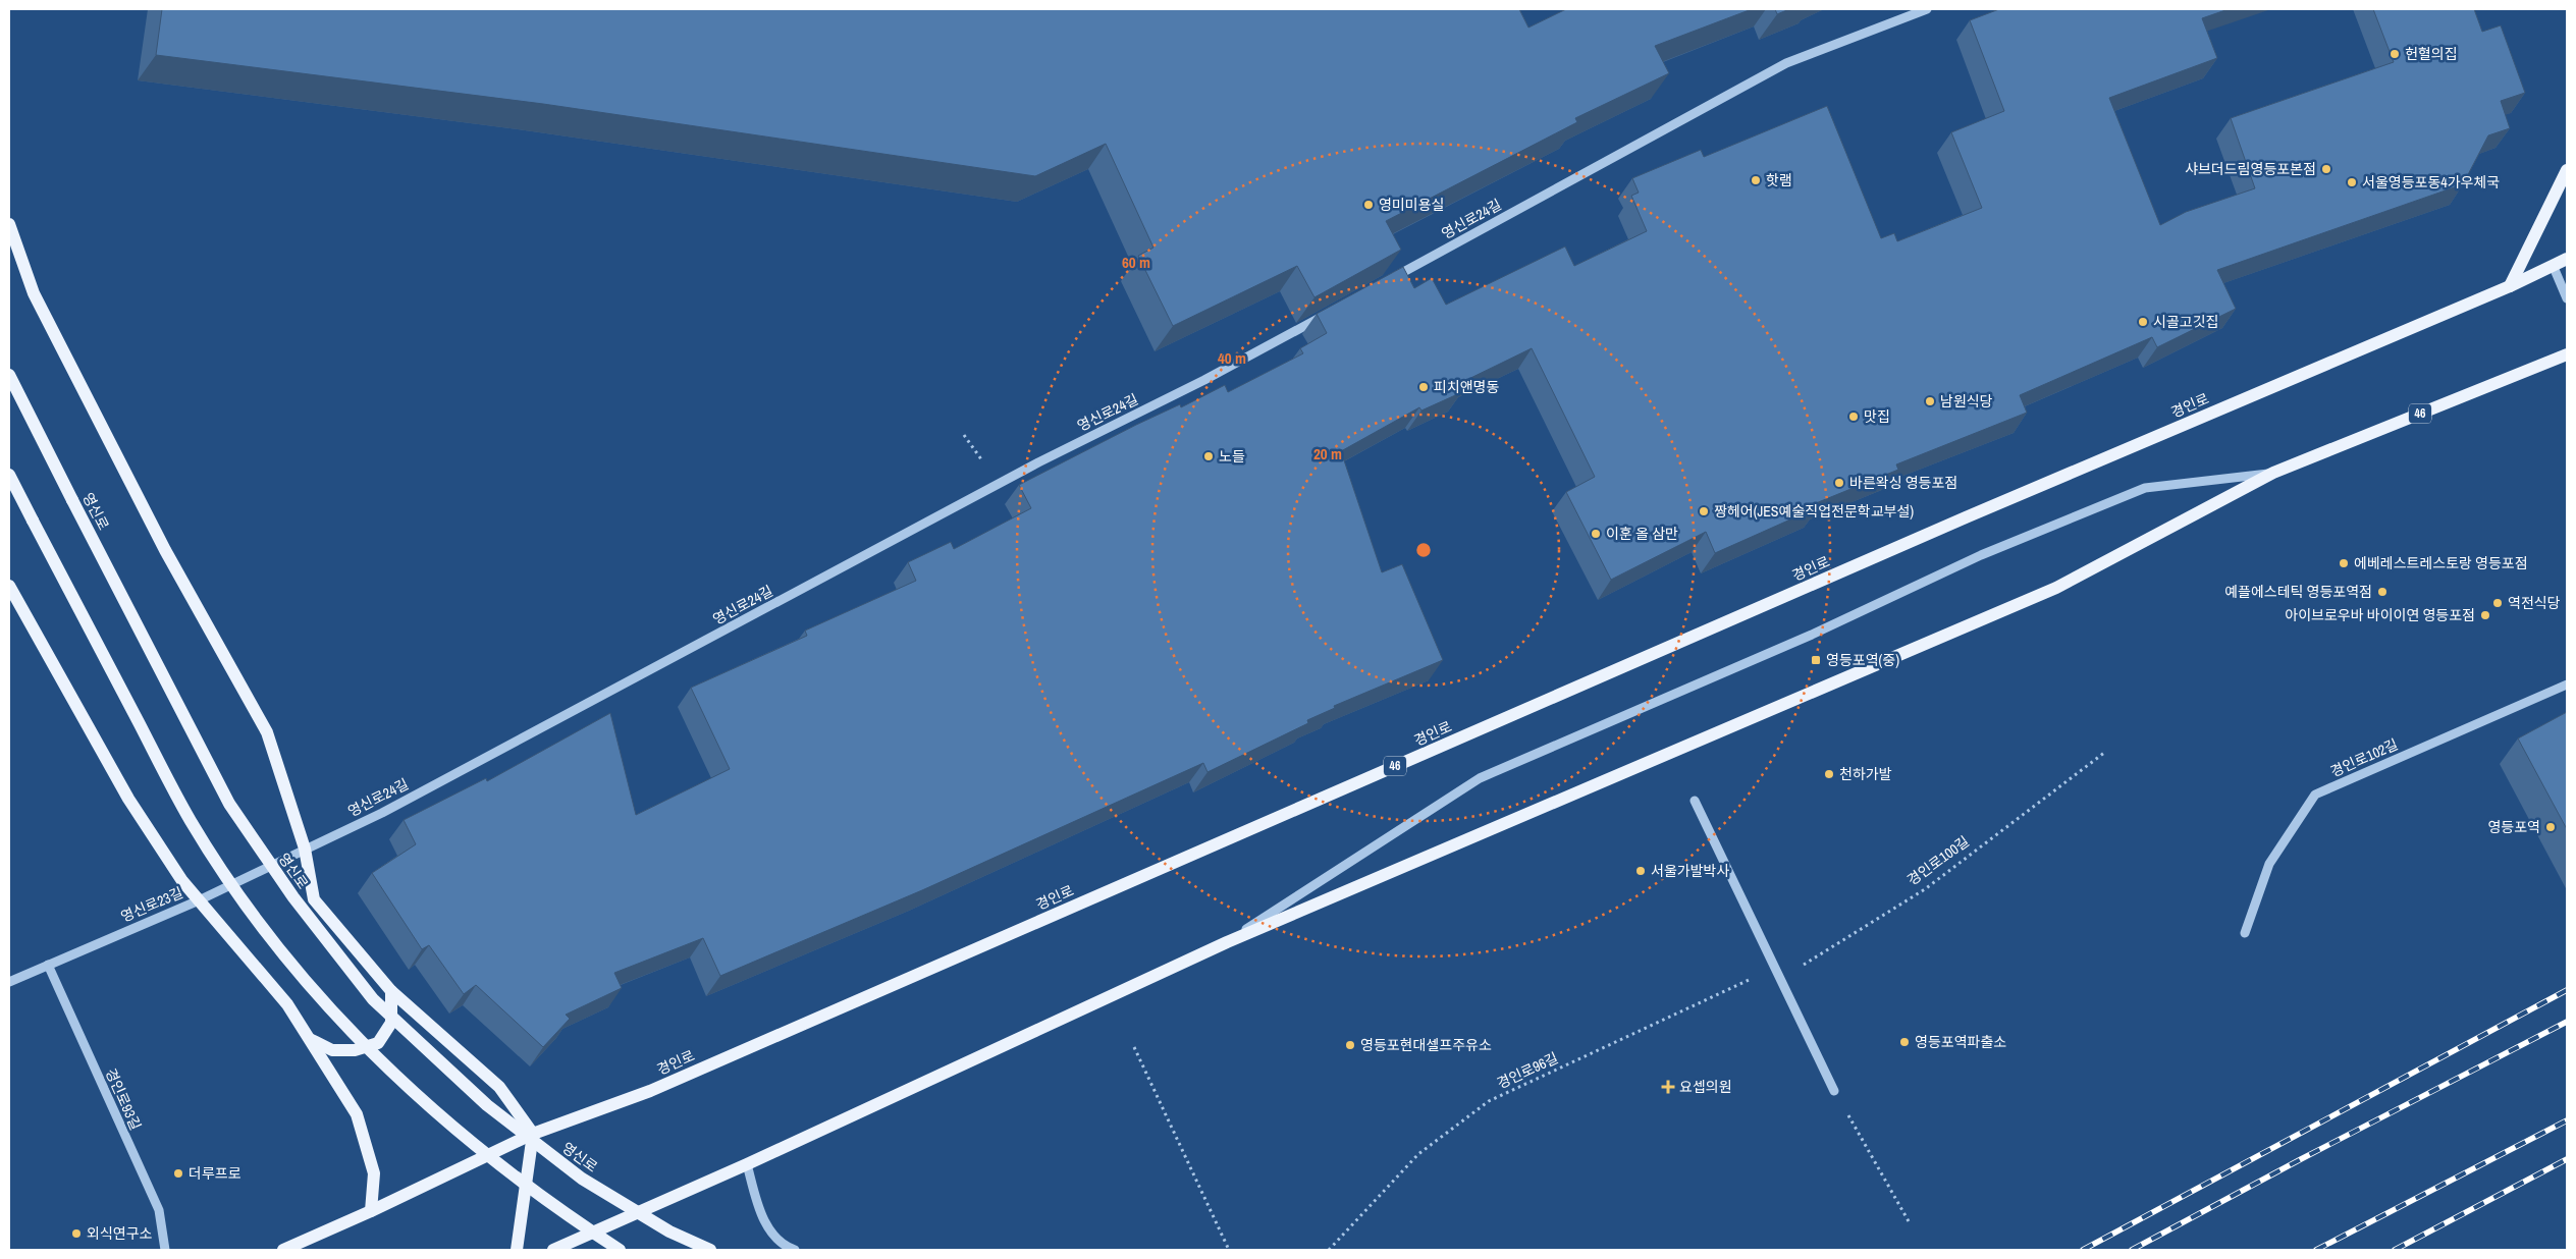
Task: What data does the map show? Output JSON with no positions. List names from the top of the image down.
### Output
{
  "streets": {
    "main road": ["경인로", "46", "영신로"],
    "street": [
      "영신로24길",
      "경인로102길",
      "영신로23길",
      "경인로93길"
    ],
    "path": ["경인로100길", "경인로96길"]
  },
  "crossings": [
    ["영신로24길", "영신로23길"],
    ["경인로100길", "경인로96길"],
    ["영신로23길", "경인로93길"]
  ],
  "places": {
    "other": [
      "헌혈의집",
      "샤브더드림영등포본점",
      "핫램",
      "서울영등포동4가우체국",
      "영미미용실",
      "시골고깃집",
      "피치앤명동",
      "남원식당",
      "맛집",
      "노들",
      "바른왁싱 영등포점",
      "짱헤어(JES예술직업전문학교부설)",
      "이훈 올 삼만",
      "에베레스트레스토랑 영등포점",
      "예플에스테틱 영등포역점",
      "역전식당",
      "아이브로우바 바이이연 영등포점",
      "천하가발",
      "영등포역",
      "서울가발박사",
      "영등포역파출소",
      "영등포현대셀프주유소",
      "더루프로",
      "외식연구소"
    ],
    "transit": ["영등포역(중)"],
    "health": ["요셉의원"]
  },
  "rings": ["60 m", "40 m", "20 m"]
}
